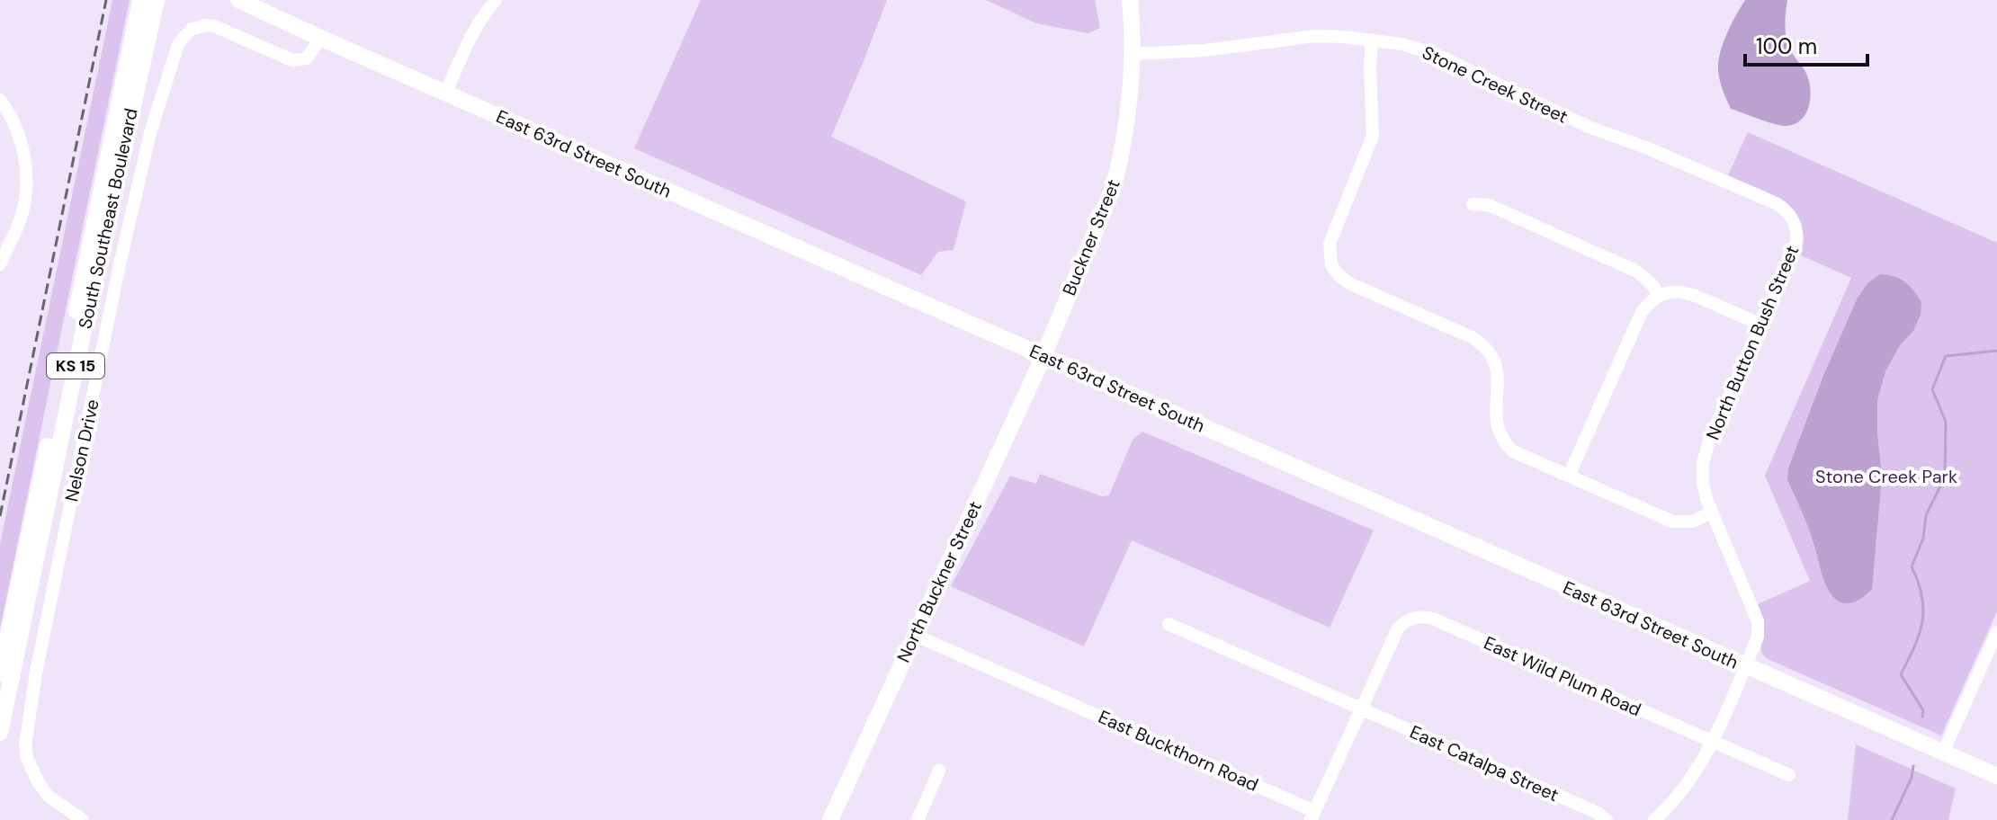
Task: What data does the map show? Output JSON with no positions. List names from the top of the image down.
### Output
{
  "streets": {
    "main road": [
      "East 63rd Street South",
      "South Southeast Boulevard",
      "Buckner Street",
      "KS 15",
      "North Buckner Street"
    ],
    "street": [
      "Stone Creek Street",
      "North Button Bush Street",
      "Nelson Drive",
      "East Wild Plum Road",
      "East Buckthorn Road",
      "East Catalpa Street"
    ]
  },
  "crossings": [
    ["Stone Creek Street", "Buckner Street"],
    ["Stone Creek Street", "North Button Bush Street"],
    ["East 63rd Street South", "Buckner Street"],
    ["East 63rd Street South", "North Button Bush Street"],
    ["East 63rd Street South", "Nelson Drive"],
    ["East 63rd Street South", "North Buckner Street"],
    ["Buckner Street", "North Buckner Street"],
    ["North Button Bush Street", "East Wild Plum Road"],
    ["North Buckner Street", "East Buckthorn Road"],
    ["East Wild Plum Road", "East Catalpa Street"]
  ],
  "parks": ["Stone Creek Park"],
  "scale_bar": "100 m"
}
